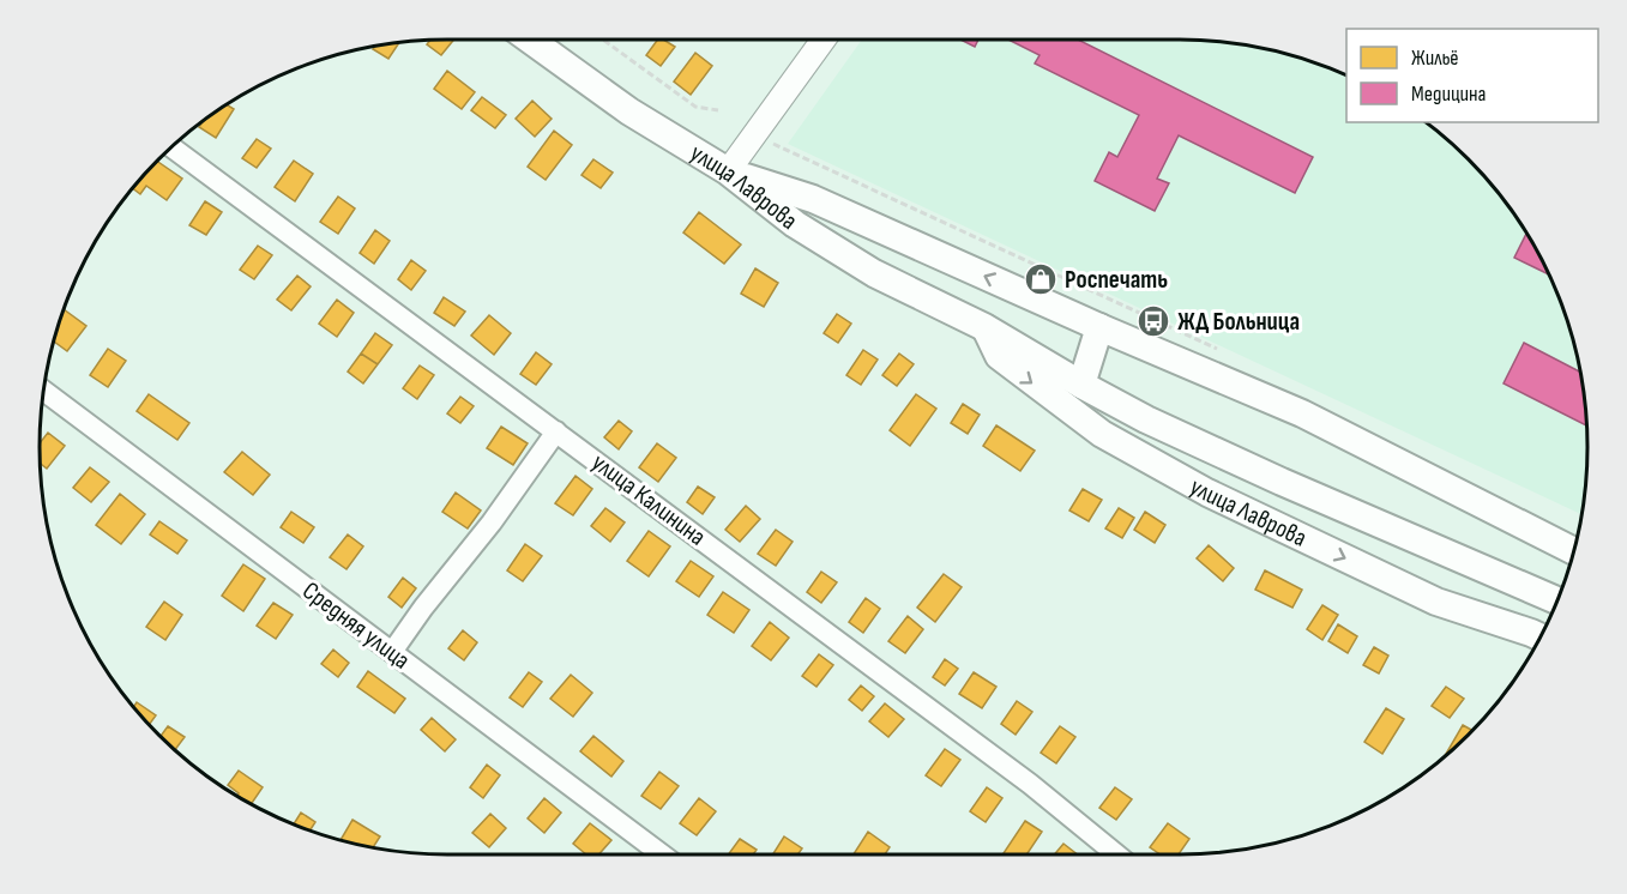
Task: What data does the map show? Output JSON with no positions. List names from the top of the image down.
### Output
{
  "streets": {
    "main road": ["улица Лаврова"],
    "street": ["улица Калинина", "Средняя улица"]
  },
  "places": {
    "shop": ["Роспечать"],
    "bus stop": ["ЖД Больница"]
  },
  "legend": ["Жильё", "Медицина"]
}
